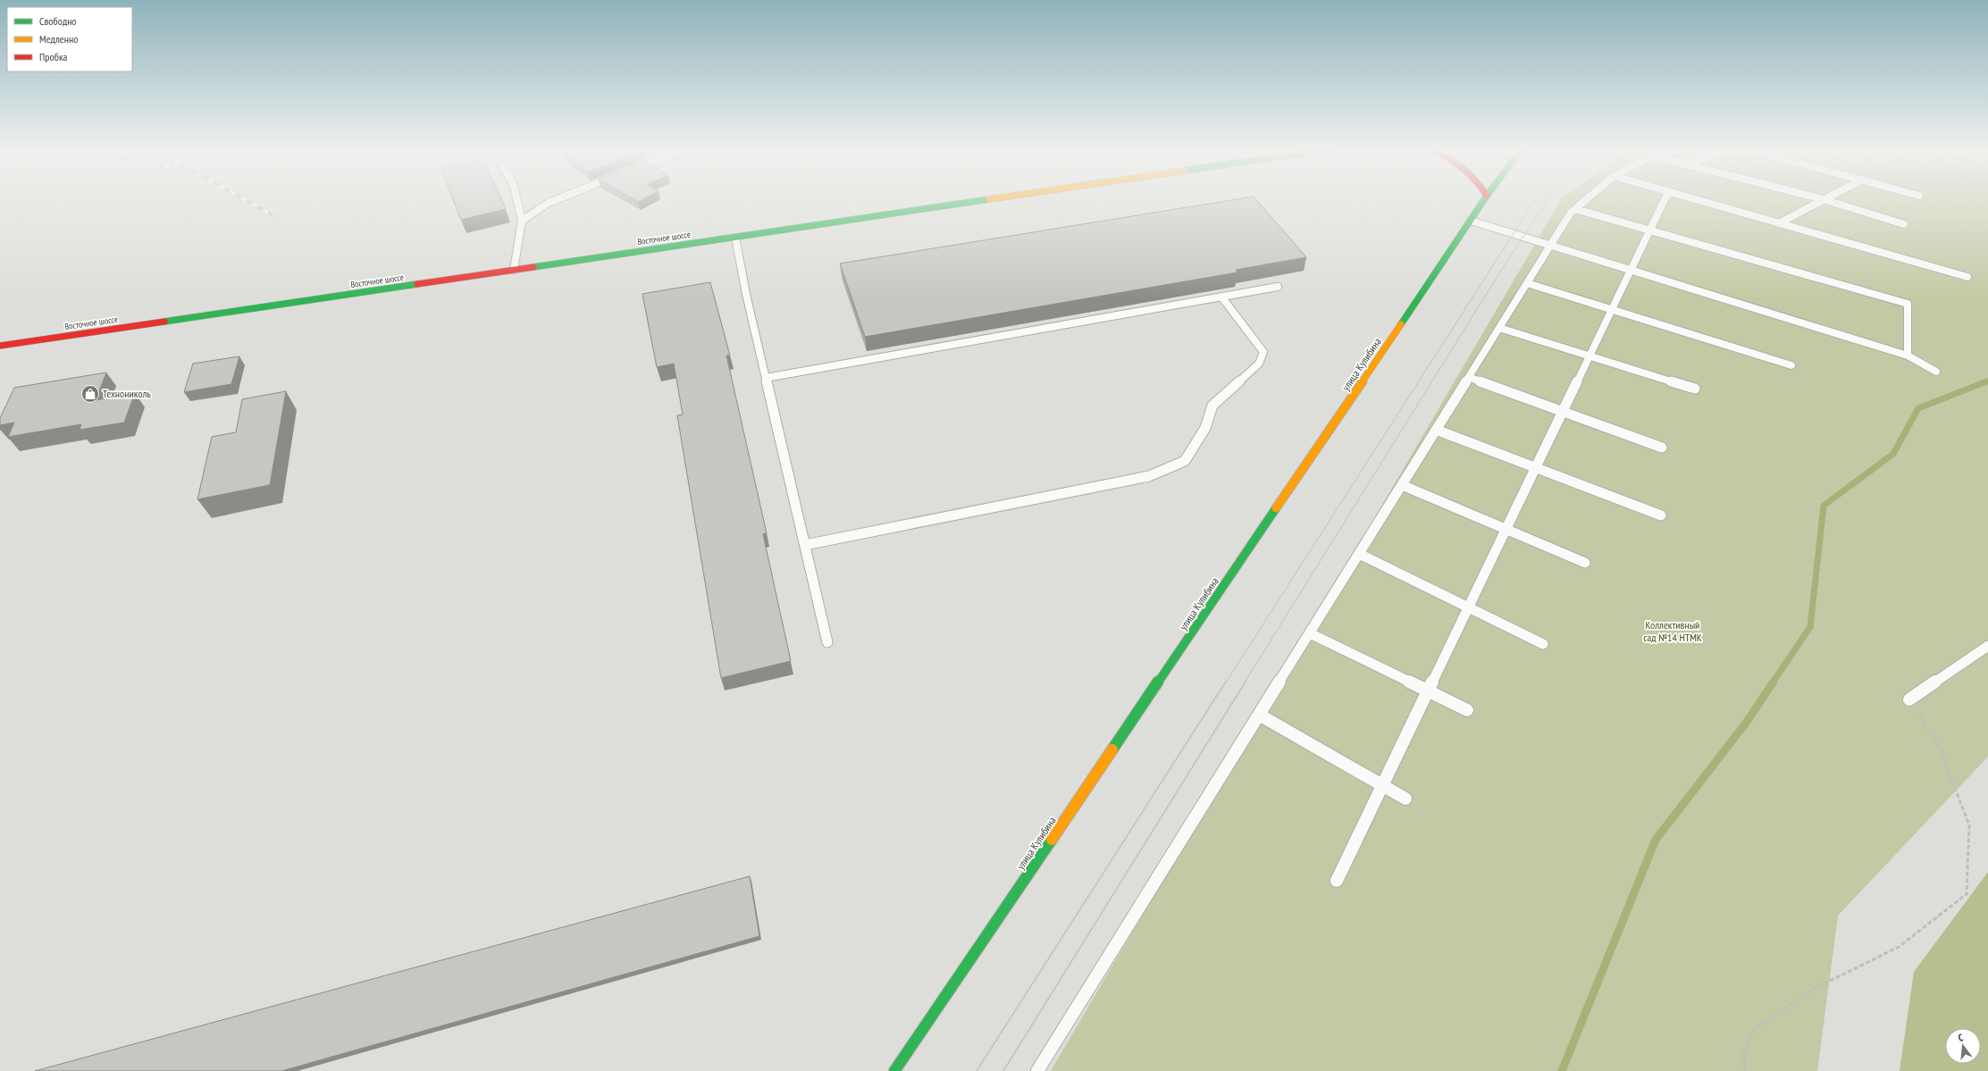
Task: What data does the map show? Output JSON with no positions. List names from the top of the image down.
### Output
{
  "streets": {
    "main road": ["Восточное шоссе", "улица Кулибина"]
  },
  "parks": ["Коллективный сад №14 НТМК"],
  "places": {
    "shop": ["Технониколь"]
  },
  "legend": ["Свободно", "Медленно", "Пробка"],
  "north": "top"
}
